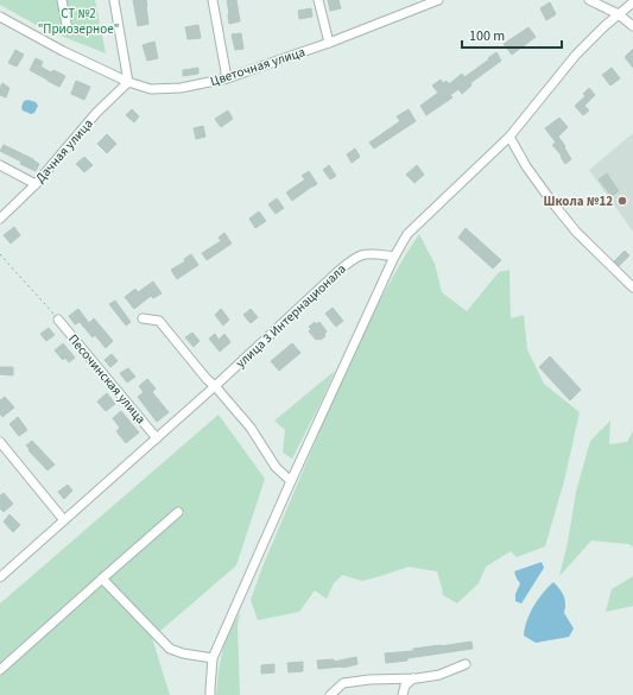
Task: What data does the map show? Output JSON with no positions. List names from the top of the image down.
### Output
{
  "streets": {
    "street": [
      "Цветочная улица",
      "Дачная улица",
      "улица 3 Интернационала",
      "Песочинская улица"
    ]
  },
  "crossings": [
    ["Цветочная улица", "Дачная улица"],
    ["улица 3 Интернационала", "Песочинская улица"]
  ],
  "parks": ["СТ №2 \"Приозерное\""],
  "places": ["Школа №12"],
  "scale_bar": "100 m"
}
